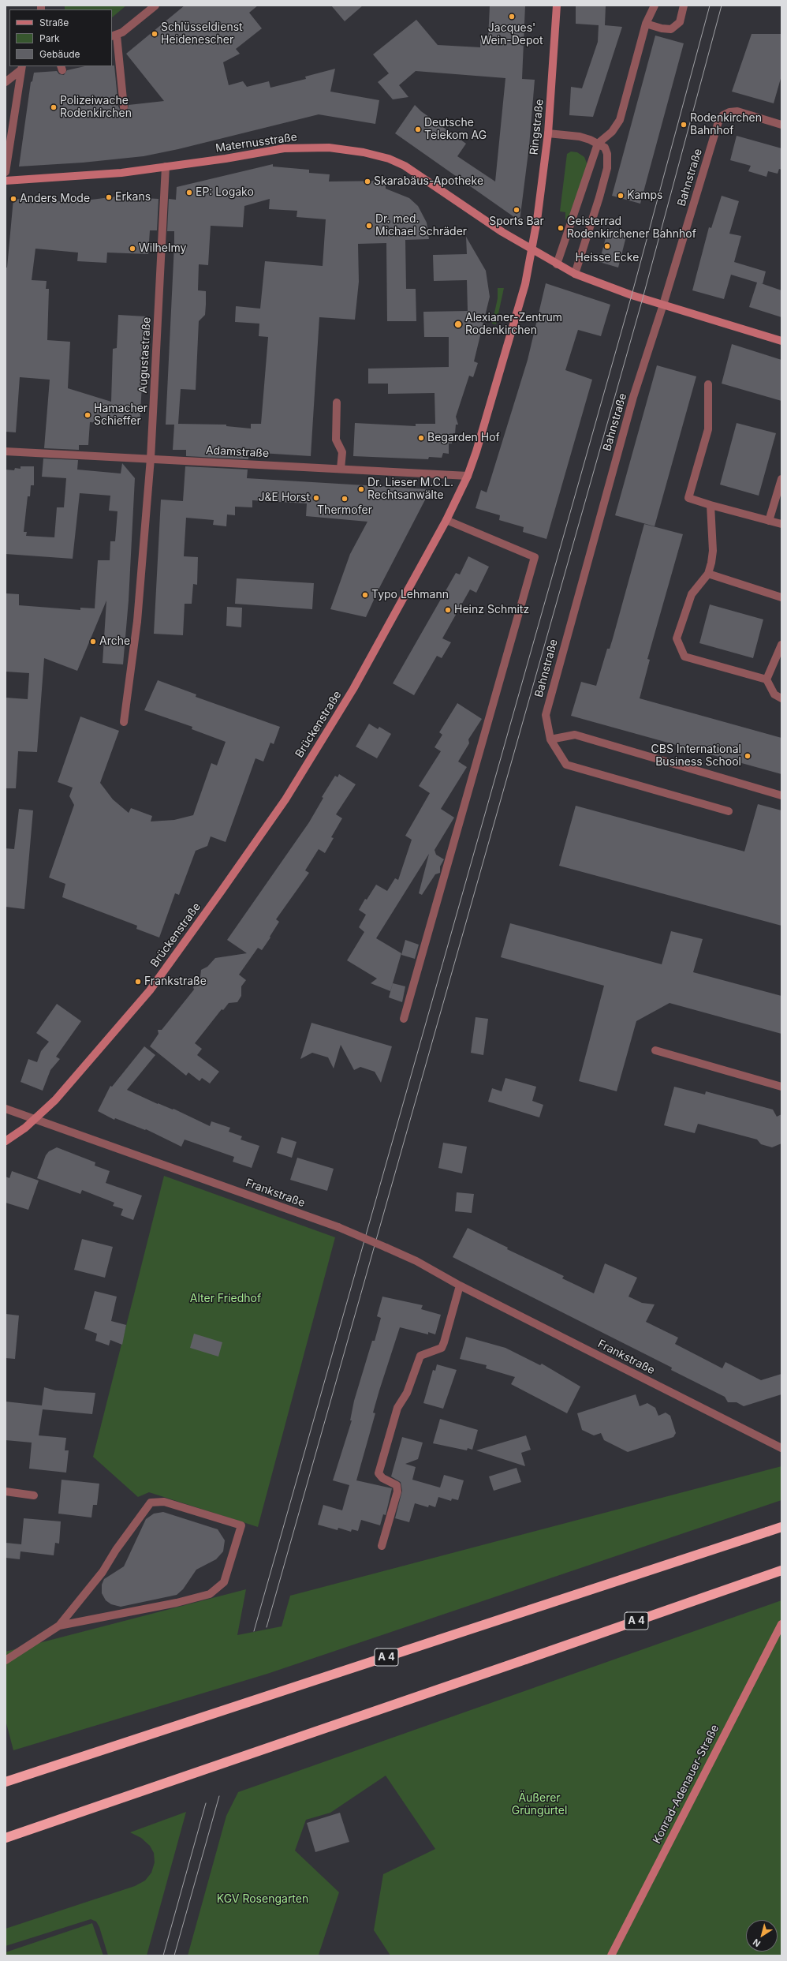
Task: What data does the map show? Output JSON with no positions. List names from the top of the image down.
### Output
{
  "streets": {
    "highway": ["A 4"],
    "main road": [
      "Ringstraße",
      "Maternusstraße",
      "Brückenstraße",
      "Konrad-Adenauer-Straße"
    ],
    "street": [
      "Bahnstraße",
      "Augustastraße",
      "Adamstraße",
      "Frankstraße"
    ]
  },
  "crossings": [
    ["Ringstraße", "Maternusstraße"],
    ["Ringstraße", "Brückenstraße"],
    ["Maternusstraße", "Bahnstraße"],
    ["Maternusstraße", "Augustastraße"],
    ["Maternusstraße", "Brückenstraße"],
    ["Augustastraße", "Adamstraße"],
    ["Adamstraße", "Brückenstraße"],
    ["Brückenstraße", "Frankstraße"]
  ],
  "parks": ["Alter Friedhof", "Äußerer Grüngürtel", "KGV Rosengarten"],
  "places": [
    "Jacques' Wein-Depot",
    "Schlüsseldienst Heidenescher",
    "Polizeiwache Rodenkirchen",
    "Rodenkirchen Bahnhof",
    "Deutsche Telekom AG",
    "Skarabäus-Apotheke",
    "EP: Logako",
    "Kamps",
    "Erkans",
    "Anders Mode",
    "Sports Bar",
    "Dr. med. Michael Schräder",
    "Geisterrad Rodenkirchener Bahnhof",
    "Heisse Ecke",
    "Wilhelmy",
    "Alexianer-Zentrum Rodenkirchen",
    "Hamacher Schieffer",
    "Begarden Hof",
    "Dr. Lieser M.C.L. Rechtsanwälte",
    "J&E Horst",
    "Thermofer",
    "Typo Lehmann",
    "Heinz Schmitz",
    "Arche",
    "CBS International Business School",
    "Frankstraße"
  ],
  "legend": ["Straße", "Park", "Gebäude"],
  "north": "bottom left"
}
